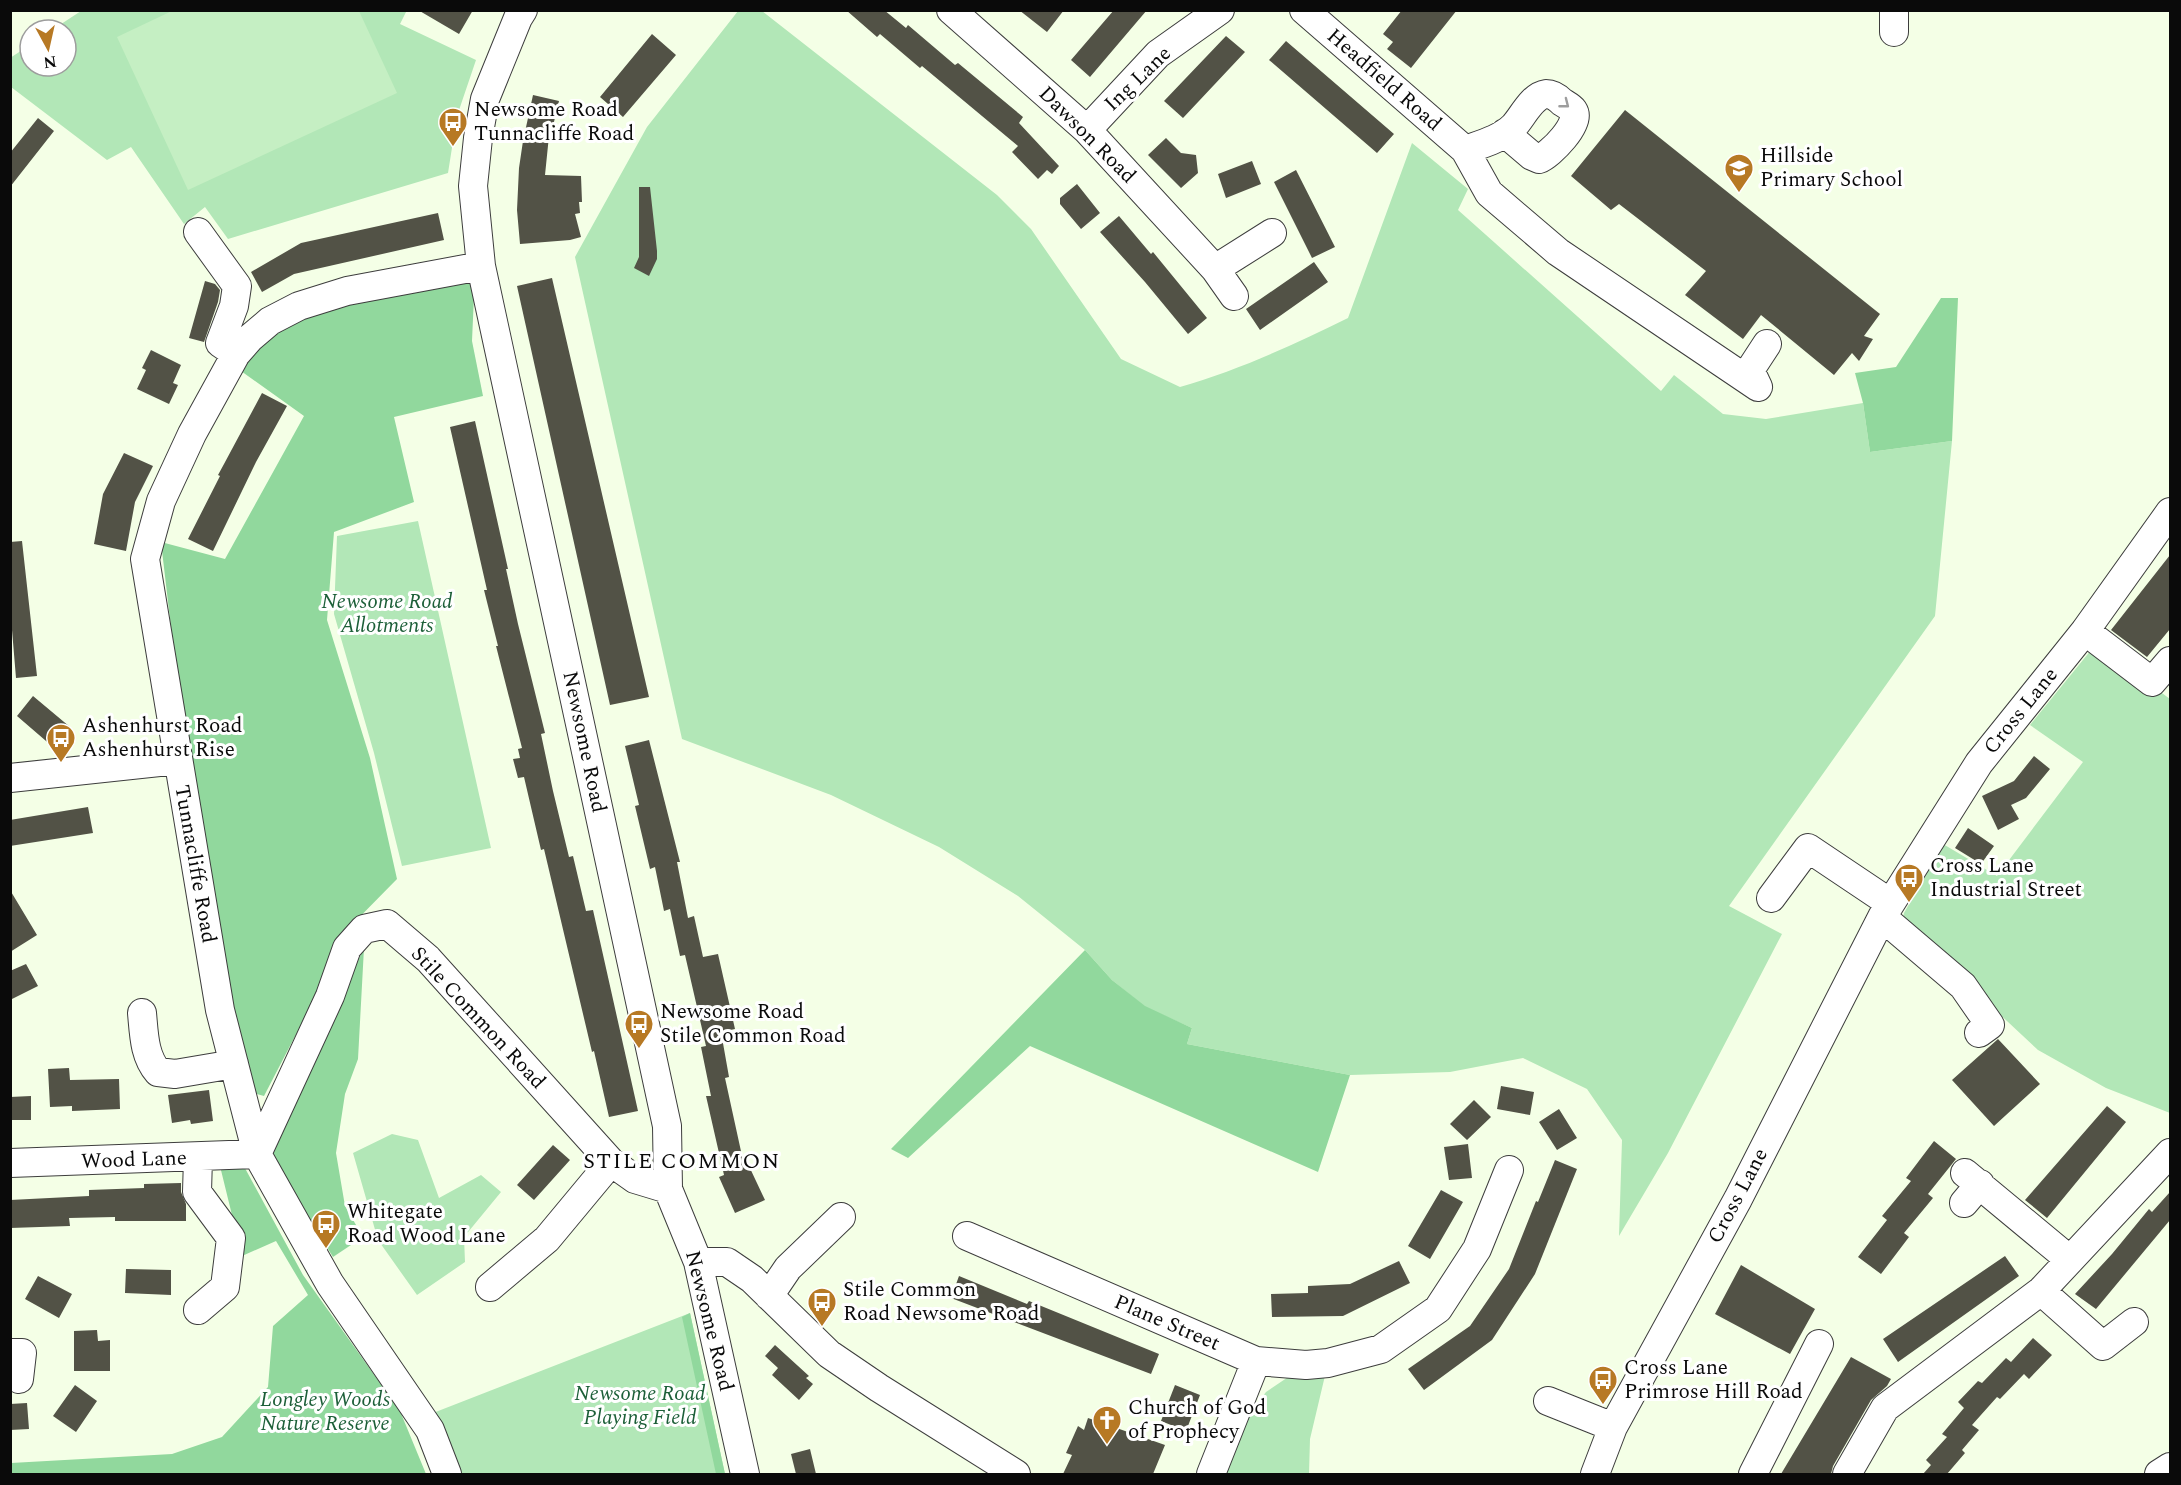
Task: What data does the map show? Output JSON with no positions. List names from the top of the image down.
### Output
{
  "streets": {
    "street": [
      "Ing Lane",
      "Headfield Road",
      "Dawson Road",
      "Cross Lane",
      "Newsome Road",
      "Tunnacliffe Road",
      "Stile Common Road",
      "Wood Lane",
      "Plane Street"
    ]
  },
  "crossings": [
    ["Ing Lane", "Dawson Road"],
    ["Newsome Road", "Tunnacliffe Road"],
    ["Newsome Road", "Stile Common Road"],
    ["Tunnacliffe Road", "Stile Common Road"],
    ["Tunnacliffe Road", "Wood Lane"],
    ["Stile Common Road", "Wood Lane"]
  ],
  "districts": ["STILE COMMON"],
  "parks": ["Newsome Road Allotments", "Newsome Road Playing Field", "Longley Woods Nature Reserve"],
  "places": {
    "bus stop": [
      "Newsome Road Tunnacliffe Road",
      "Ashenhurst Road Ashenhurst Rise",
      "Cross Lane Industrial Street",
      "Newsome Road Stile Common Road",
      "Whitegate Road Wood Lane",
      "Stile Common Road Newsome Road",
      "Cross Lane Primrose Hill Road"
    ],
    "school or university": ["Hillside Primary School"],
    "church": ["Church of God of Prophecy"]
  },
  "north": "bottom"
}
